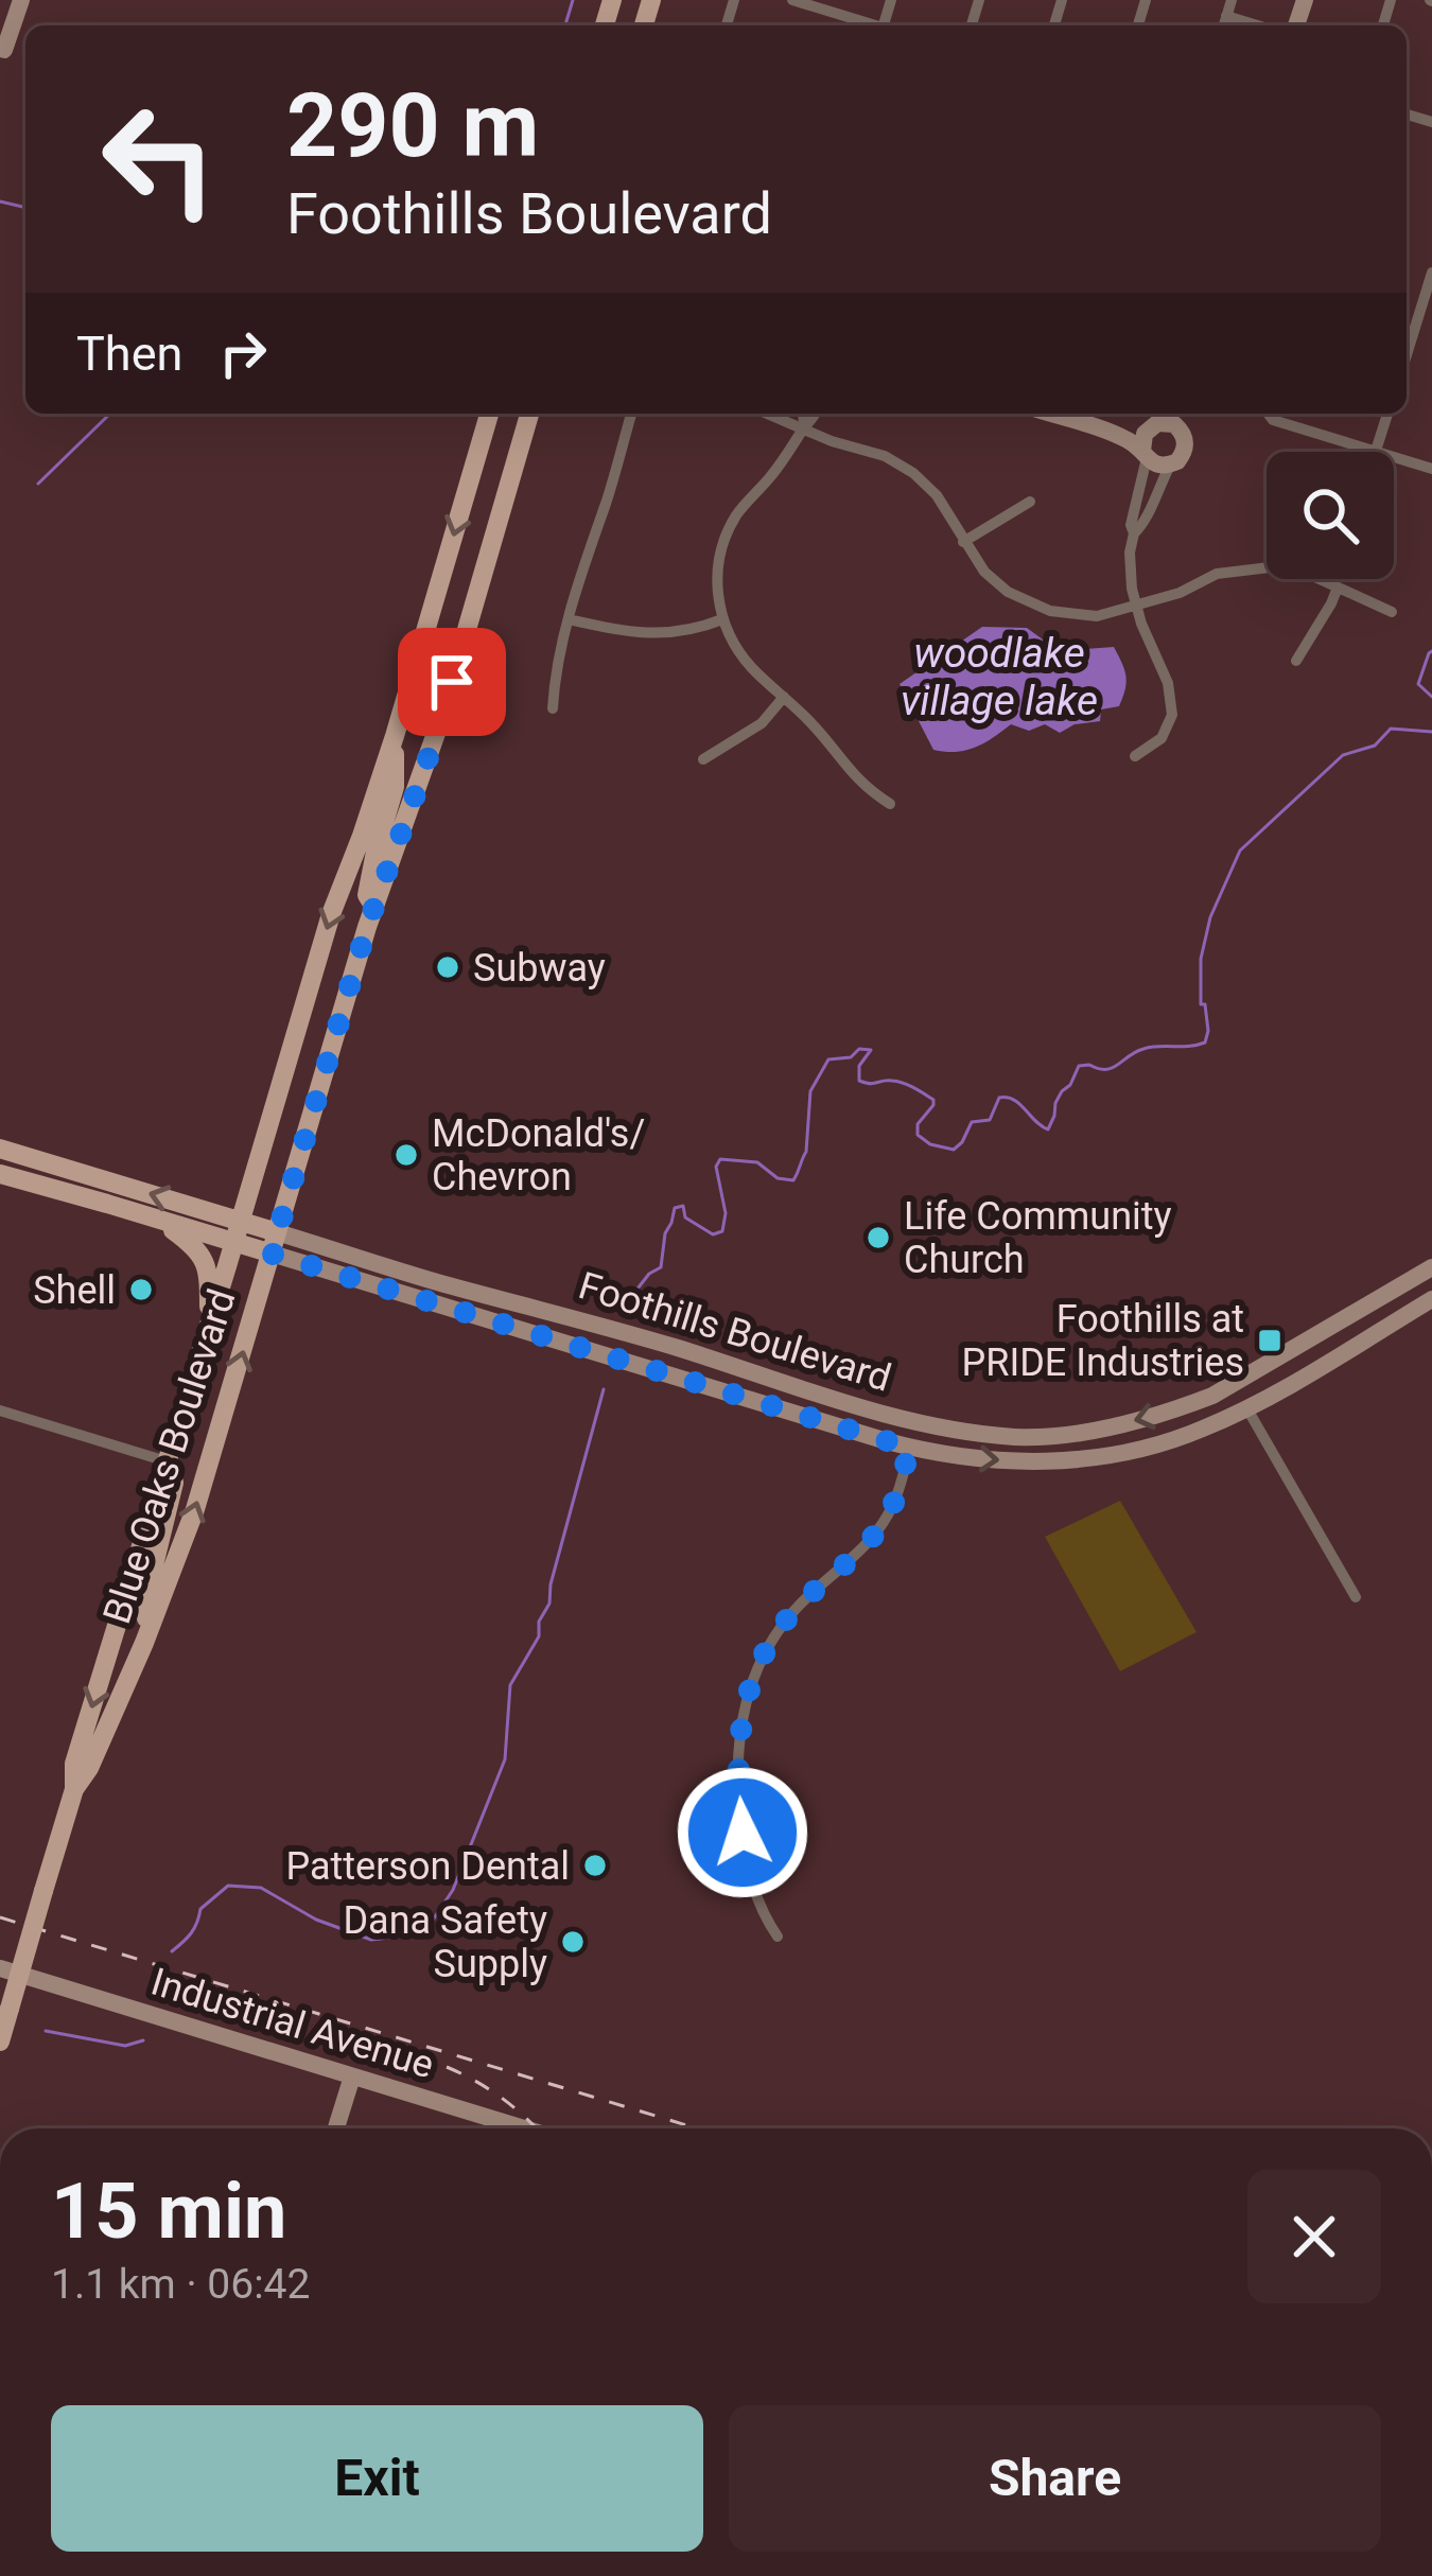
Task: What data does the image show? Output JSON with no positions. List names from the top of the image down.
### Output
{
  "streets": {
    "main road": ["Foothills Boulevard", "Blue Oaks Boulevard"],
    "street": ["Industrial Avenue"]
  },
  "crossings": [
    ["Foothills Boulevard", "Blue Oaks Boulevard"]
  ],
  "water": ["woodlake village lake"],
  "places": {
    "other": [
      "Subway",
      "McDonald's/ Chevron",
      "Life Community Church",
      "Shell",
      "Patterson Dental",
      "Dana Safety Supply"
    ],
    "transit": ["Foothills at PRIDE Industries"]
  },
  "page": {
    "turn": ["290 m", "Foothills Boulevard"],
    "then": "Then",
    "heading": ["15 min", "1.1 km · 06:42"],
    "buttons": ["Exit", "Share"]
  }
}
